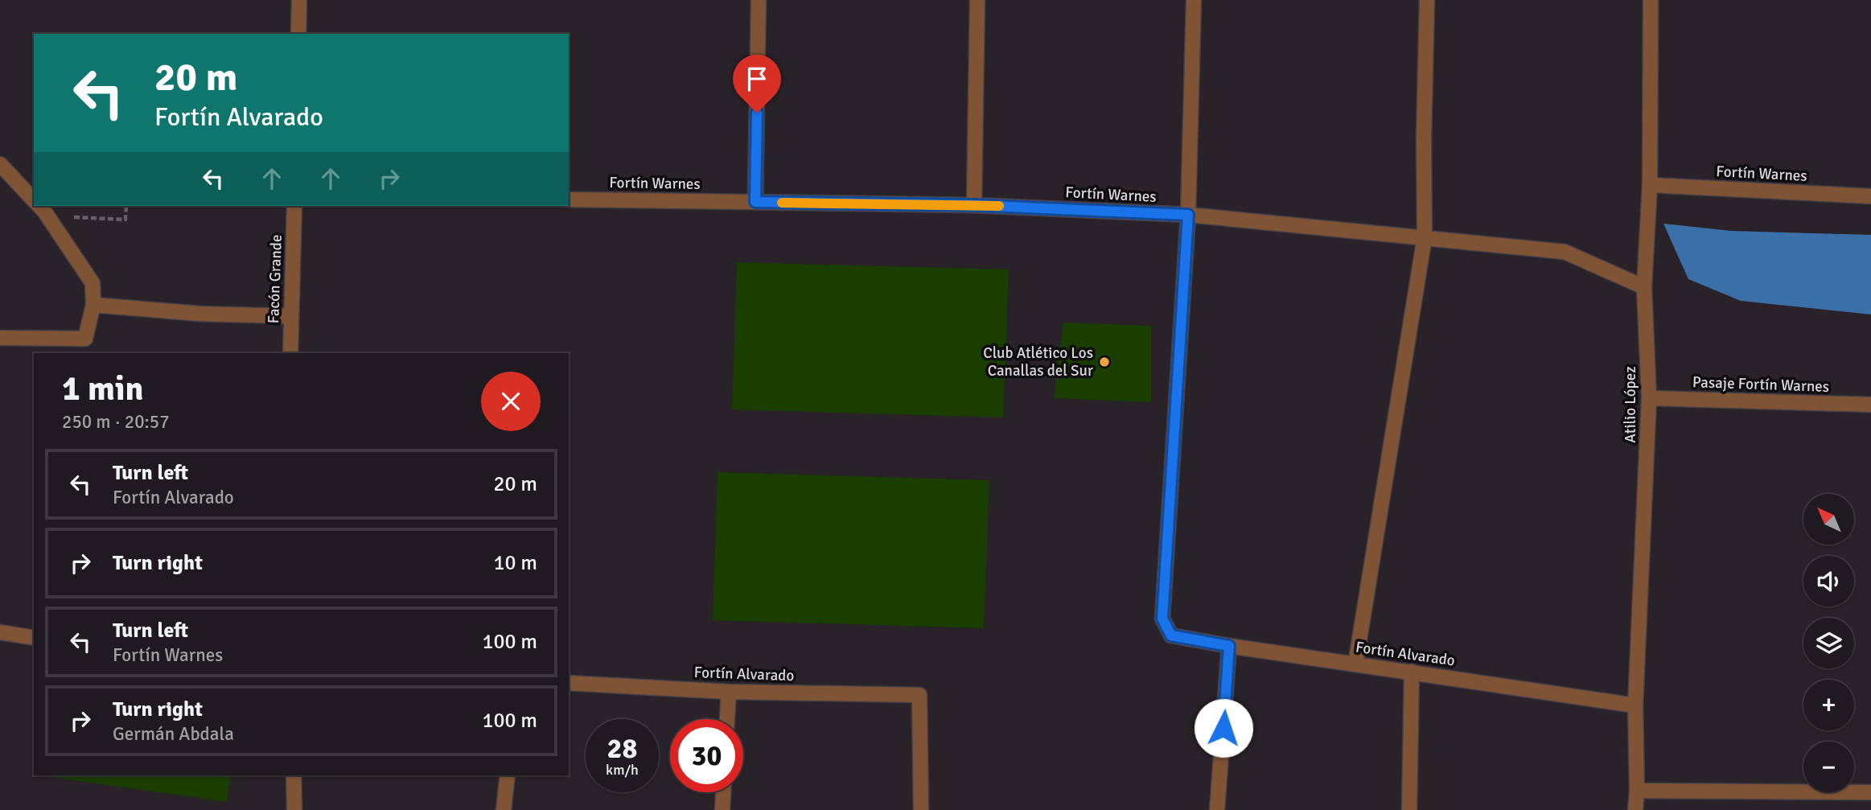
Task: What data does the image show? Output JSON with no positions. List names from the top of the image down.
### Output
{
  "streets": {
    "street": [
      "Fortín Warnes",
      "Facón Grande",
      "Pasaje Fortín Warnes",
      "Atilio López",
      "Fortín Alvarado"
    ]
  },
  "crossings": [
    ["Fortín Warnes", "Atilio López"],
    ["Fortín Warnes", "Fortín Alvarado"],
    ["Pasaje Fortín Warnes", "Atilio López"],
    ["Atilio López", "Fortín Alvarado"]
  ],
  "places": ["Club Atlético Los Canallas del Sur"],
  "north": "top left",
  "page": {
    "turn": ["20 m", "Fortín Alvarado"],
    "heading": ["1 min", "250 m · 20:57"],
    "list": [
      {
        "name": "Turn left",
        "note": "Fortín Alvarado",
        "value": "20 m"
      },
      {
        "name": "Turn right",
        "value": "10 m"
      },
      {
        "name": "Turn left",
        "note": "Fortín Warnes",
        "value": "100 m"
      },
      {
        "name": "Turn right",
        "note": "Germán Abdala",
        "value": "100 m"
      }
    ],
    "map_buttons": ["+", "−"],
    "speed": "28 km/h",
    "limit": "30"
  }
}
